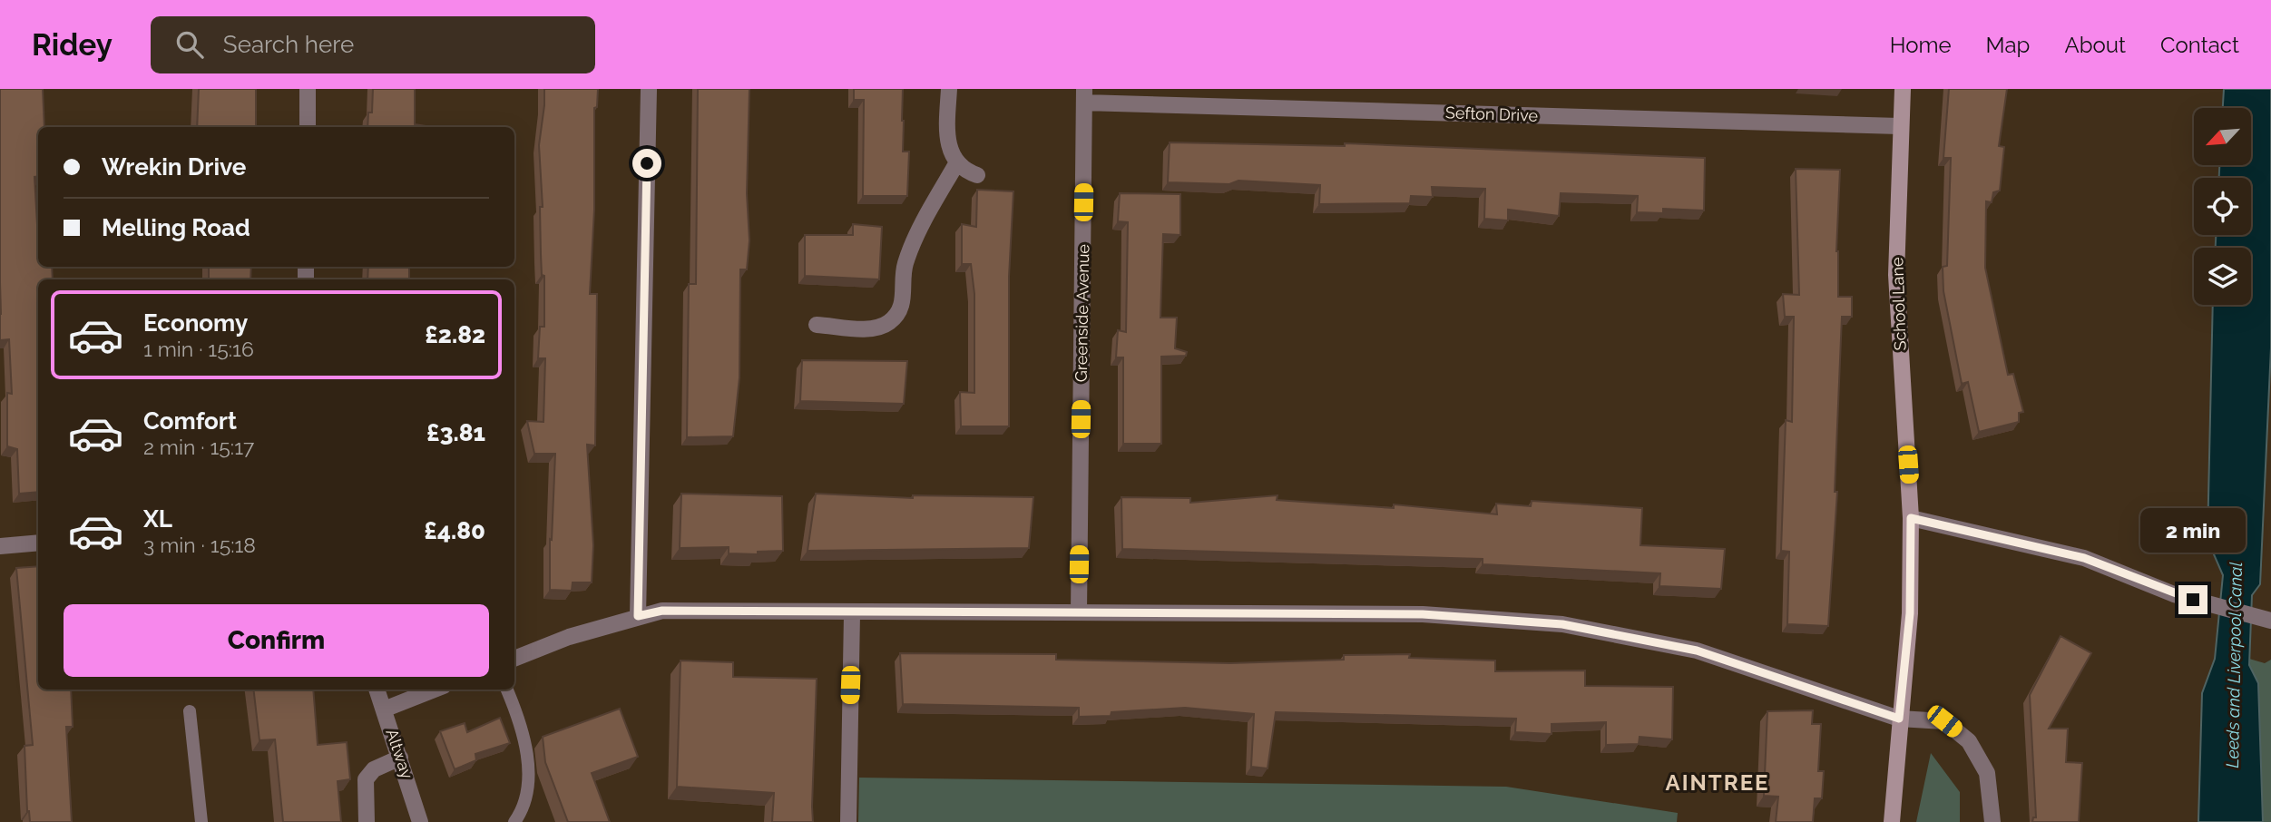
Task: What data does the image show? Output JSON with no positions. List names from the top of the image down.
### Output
{
  "streets": {
    "main road": ["School Lane"],
    "street": ["Sefton Drive", "Greenside Avenue", "Altway"]
  },
  "crossings": [
    ["Sefton Drive", "School Lane"],
    ["Sefton Drive", "Greenside Avenue"]
  ],
  "districts": ["AINTREE"],
  "water": ["Leeds and Liverpool Canal"],
  "north": "bottom left",
  "page": {
    "header": "Ridey",
    "search": "Search here",
    "nav": [
      "Home",
      "Map",
      "About",
      "Contact"
    ],
    "banner": ["Wrekin Drive", "Melling Road"],
    "list": [
      {
        "name": "Economy",
        "note": "1 min · 15:16",
        "value": "£2.82"
      },
      {
        "name": "Comfort",
        "note": "2 min · 15:17",
        "value": "£3.81"
      },
      {
        "name": "XL",
        "note": "3 min · 15:18",
        "value": "£4.80"
      }
    ],
    "bubble": "2 min",
    "buttons": "Confirm"
  }
}
